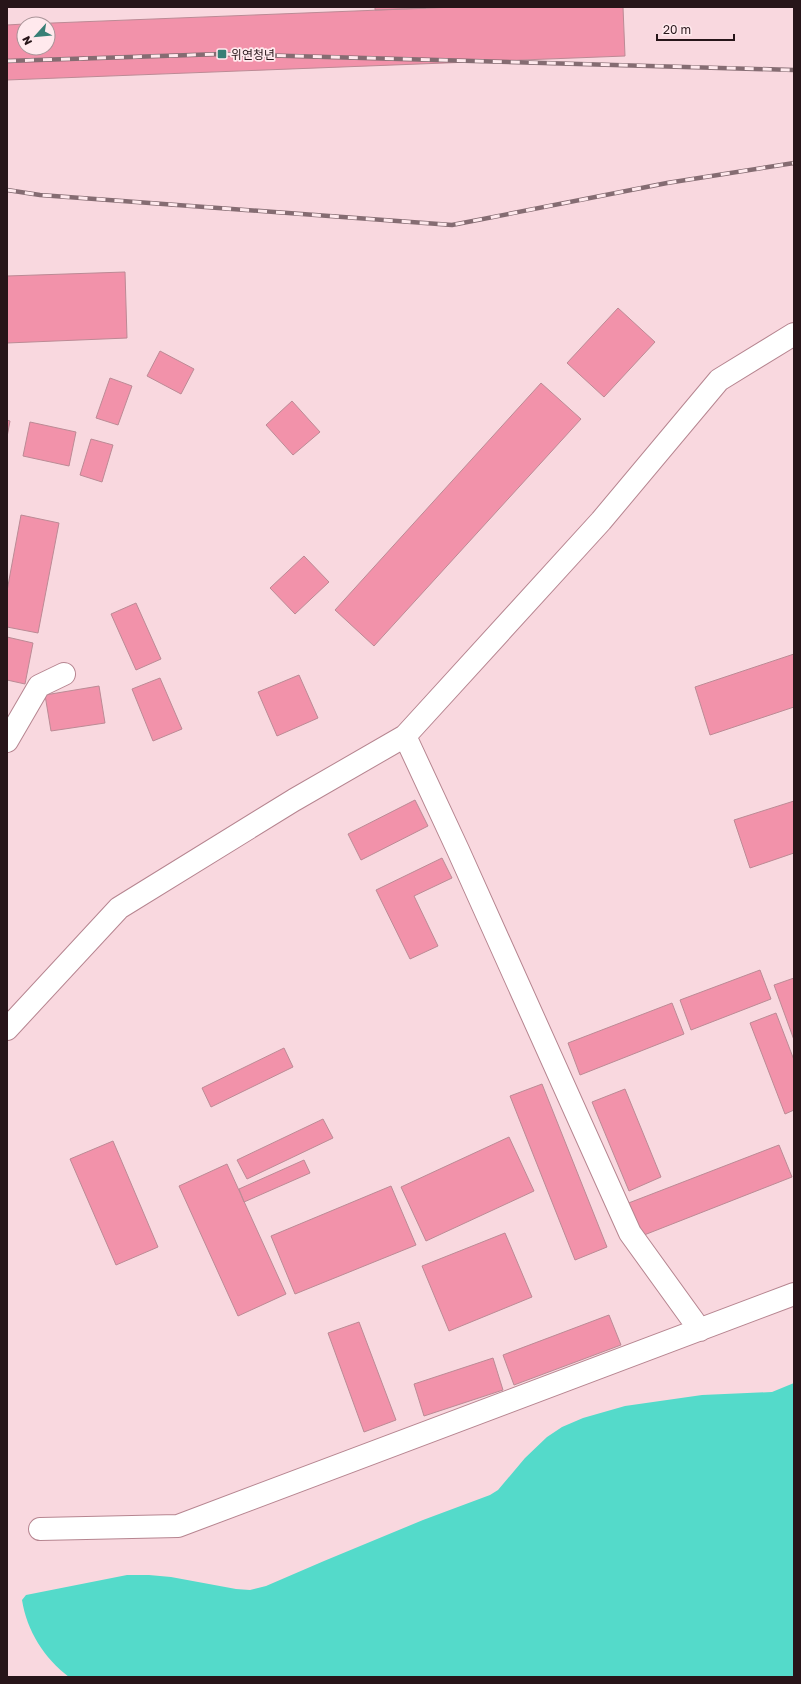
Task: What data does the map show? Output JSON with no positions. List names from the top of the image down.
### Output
{
  "places": {
    "transit": ["위연청년"]
  },
  "scale_bar": "20 m",
  "north": "bottom left"
}
